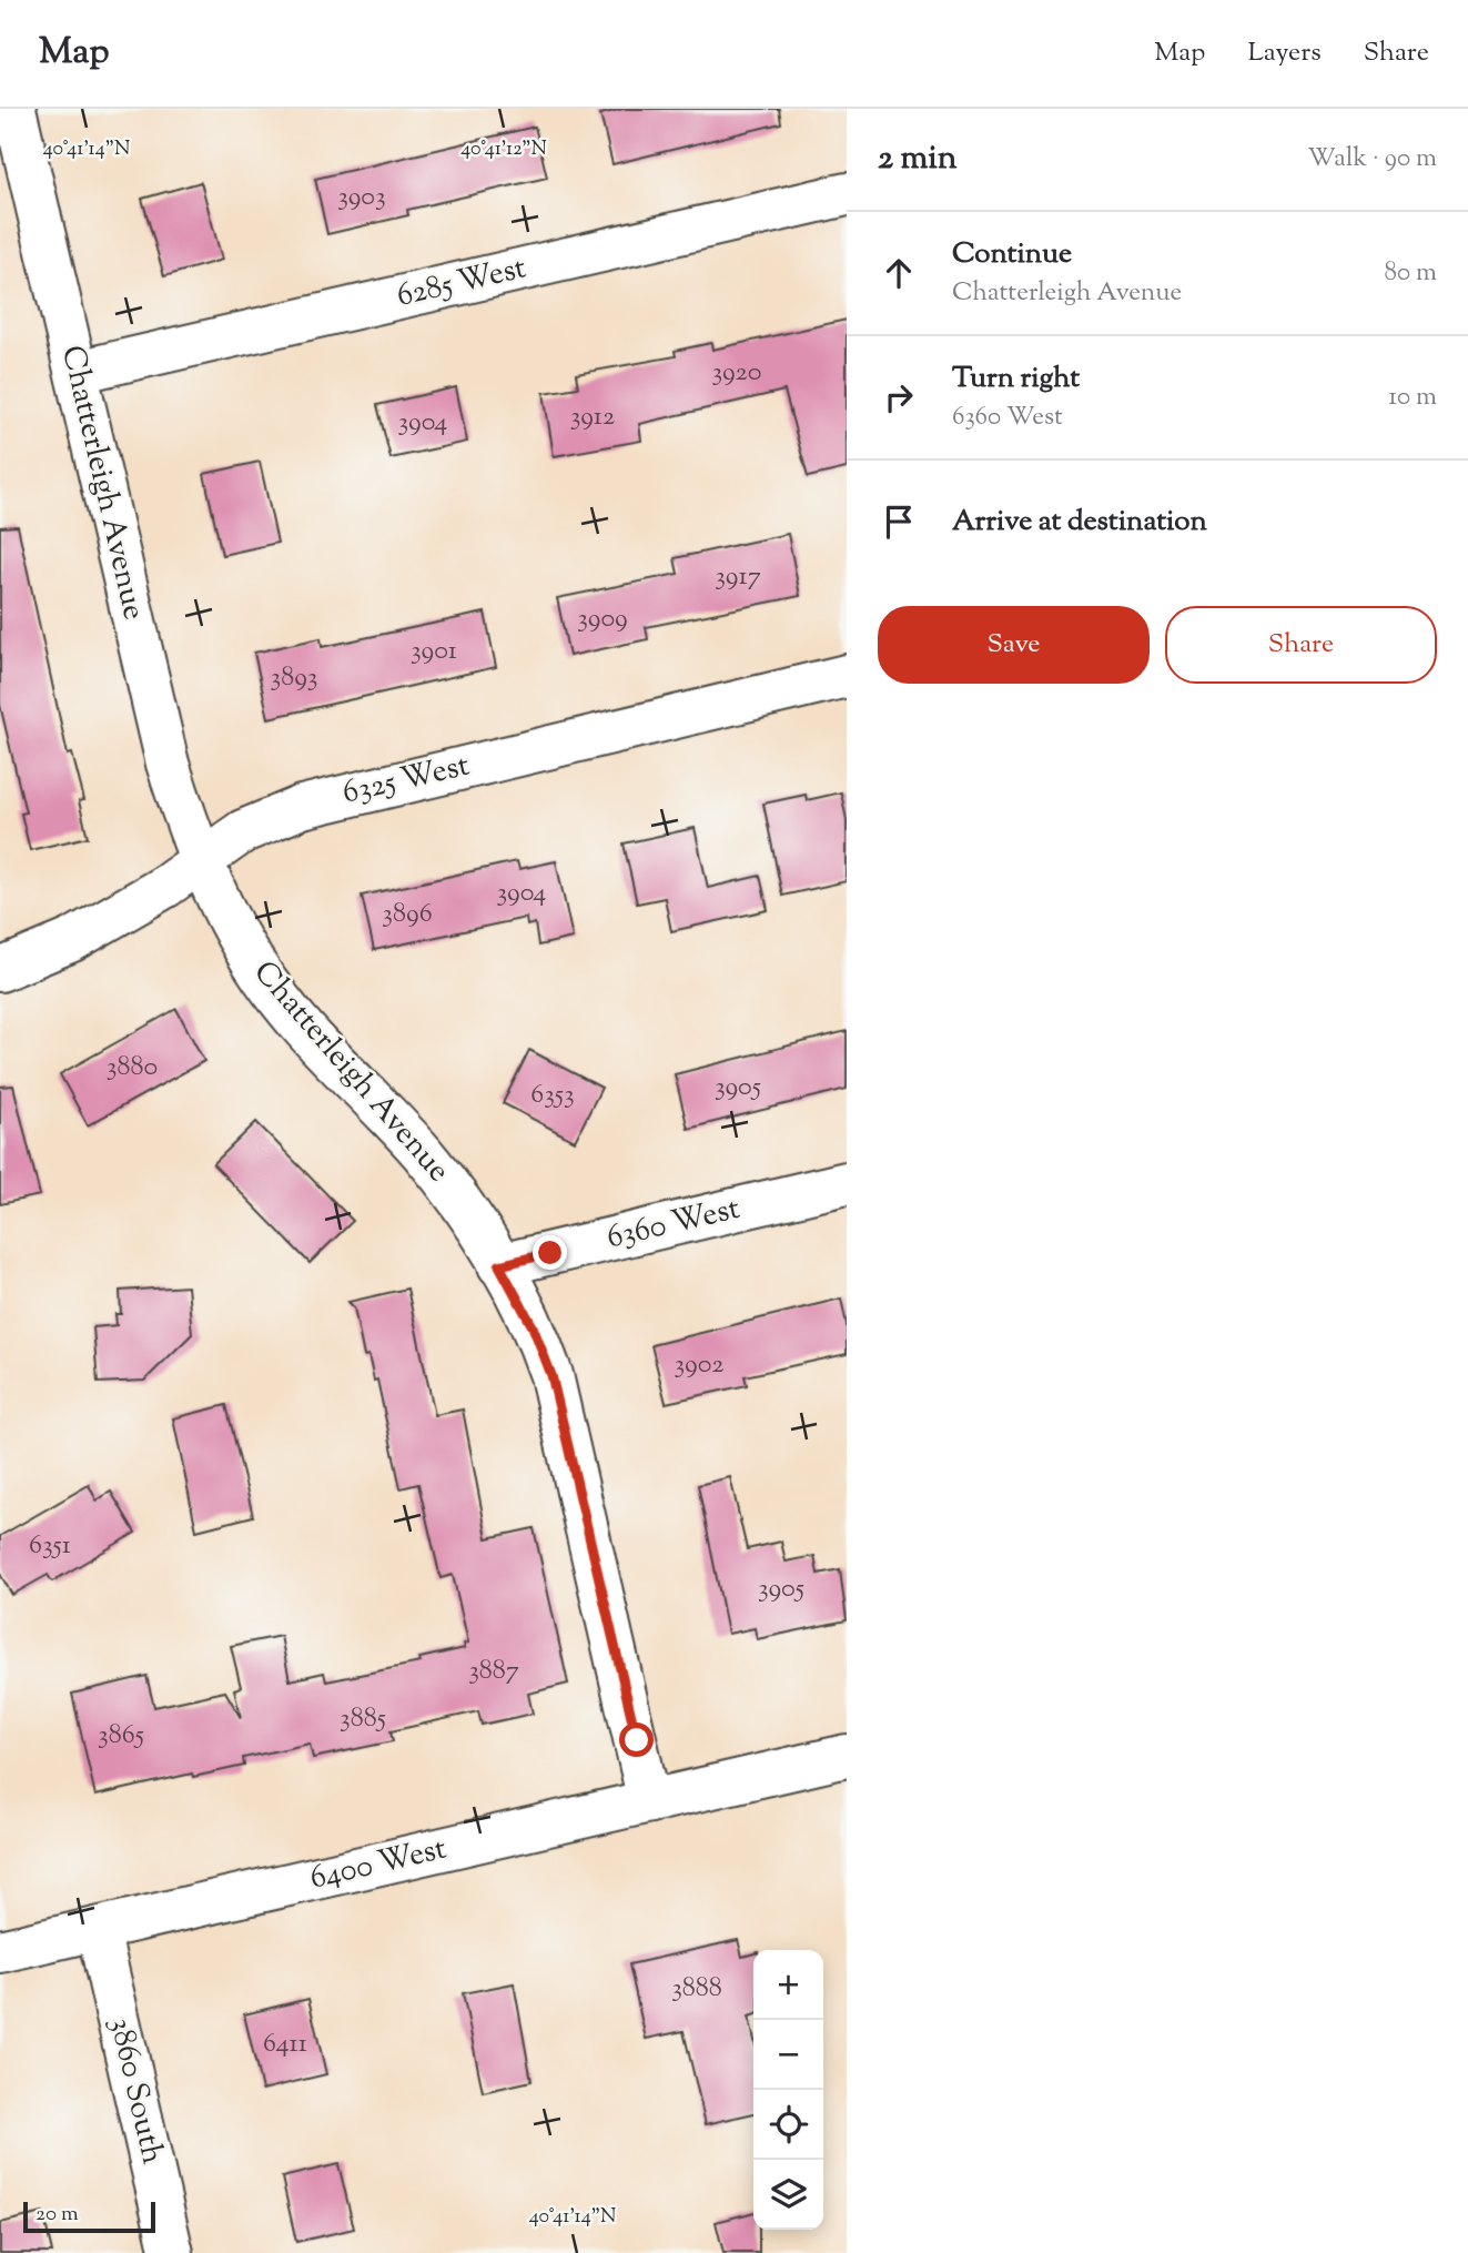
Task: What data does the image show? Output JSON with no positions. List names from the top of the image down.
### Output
{
  "streets": {
    "street": [
      "6285 West",
      "Chatterleigh Avenue",
      "6325 West",
      "6360 West",
      "6400 West",
      "3860 South"
    ]
  },
  "crossings": [
    ["6285 West", "Chatterleigh Avenue"],
    ["Chatterleigh Avenue", "6325 West"],
    ["Chatterleigh Avenue", "6360 West"],
    ["Chatterleigh Avenue", "6400 West"],
    ["6400 West", "3860 South"]
  ],
  "house_numbers": [
    "3903",
    "3920",
    "3912",
    "3904",
    "3917",
    "3909",
    "3901",
    "3893",
    "3904",
    "3896",
    "3880",
    "3905",
    "6353",
    "3902",
    "6351",
    "3905",
    "3887",
    "3885",
    "3865",
    "3888",
    "6411"
  ],
  "scale_bar": "20 m",
  "page": {
    "header": "Map",
    "nav": ["Map", "Layers", "Share"],
    "heading": ["2 min", "Walk · 90 m"],
    "list": [
      ["Continue", "Chatterleigh Avenue", "80 m"],
      ["Turn right", "6360 West", "10 m"],
      "Arrive at destination"
    ],
    "buttons": ["Save", "Share"],
    "map_buttons": ["+", "−"],
    "scale": "20 m"
  },
  "coordinates": ["40°41'14\"N", "40°41'12\"N"]
}
